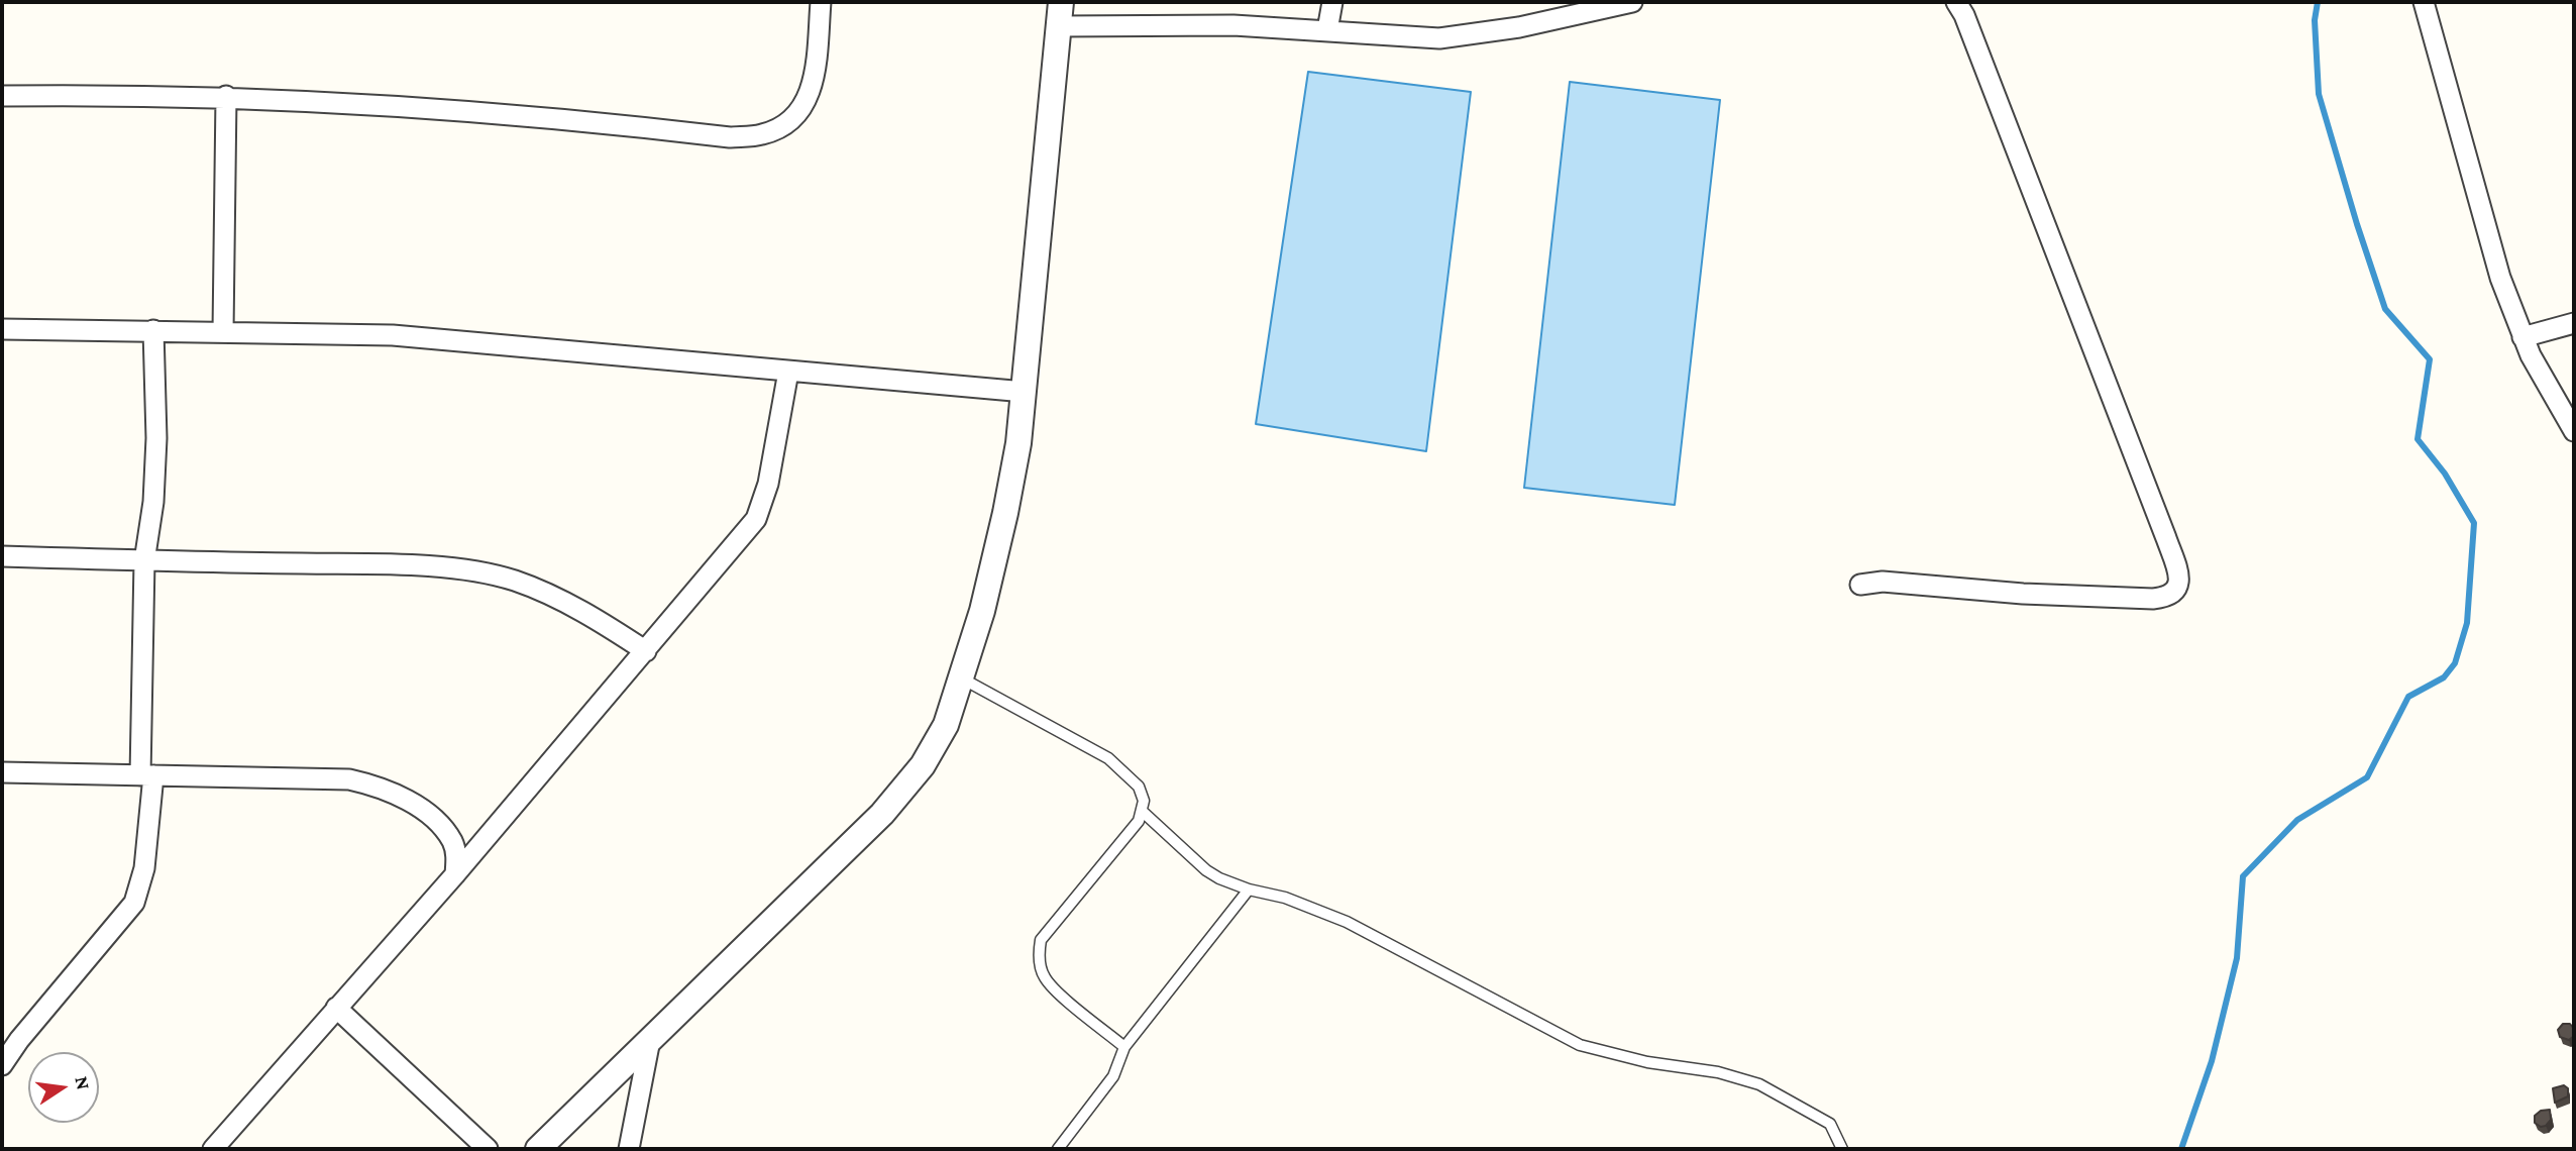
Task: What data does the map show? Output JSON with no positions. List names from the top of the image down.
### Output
{
  "north": "right"
}
